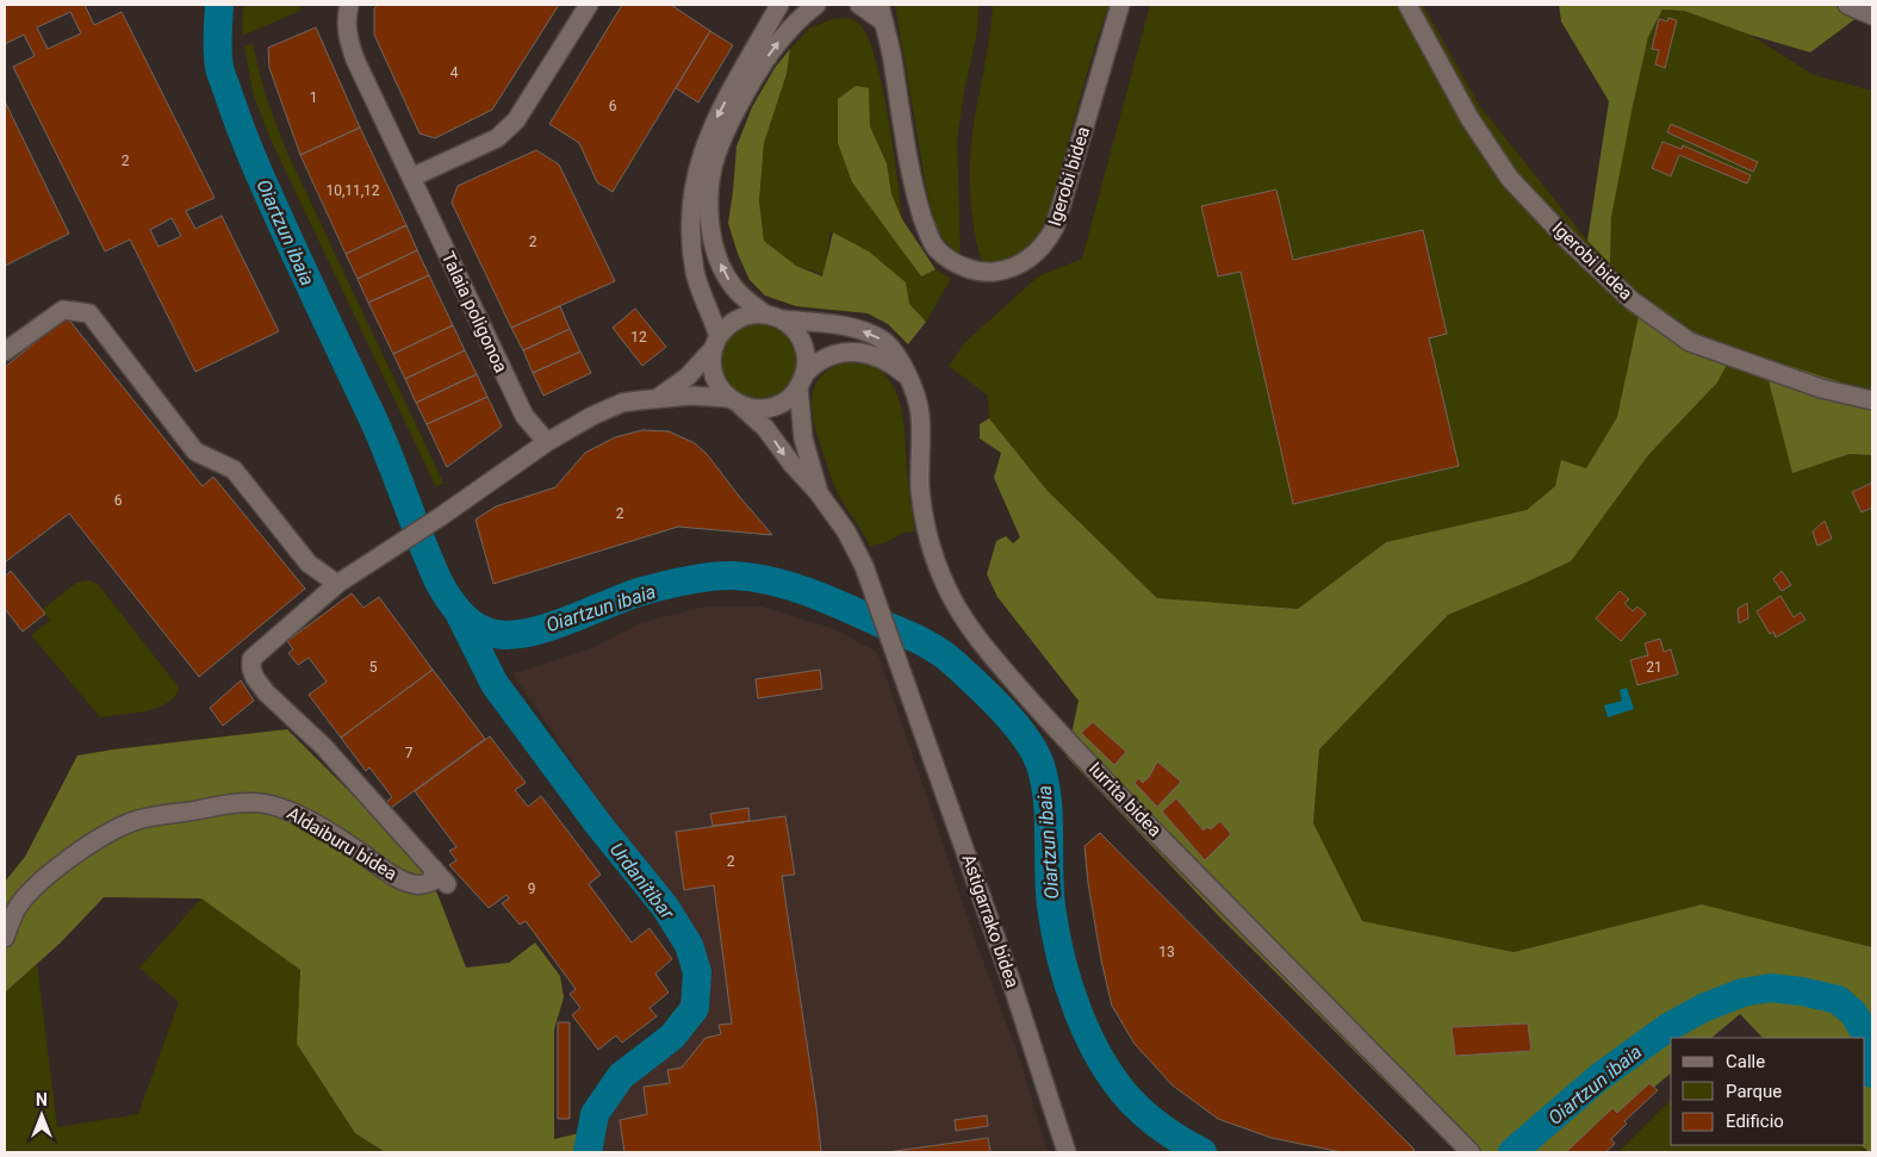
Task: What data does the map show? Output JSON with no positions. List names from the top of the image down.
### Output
{
  "streets": {
    "street": [
      "Igerobi bidea",
      "Talaia poligonoa",
      "Iurrita bidea",
      "Aldaiburu bidea",
      "Astigarrako bidea"
    ]
  },
  "water": ["Oiartzun ibaia", "Urdanitibar"],
  "house_numbers": [
    "4",
    "1",
    "6",
    "2",
    "10,11,12",
    "2",
    "12",
    "6",
    "2",
    "5",
    "21",
    "7",
    "2",
    "9",
    "13"
  ],
  "legend": ["Calle", "Parque", "Edificio"],
  "north": "top"
}
